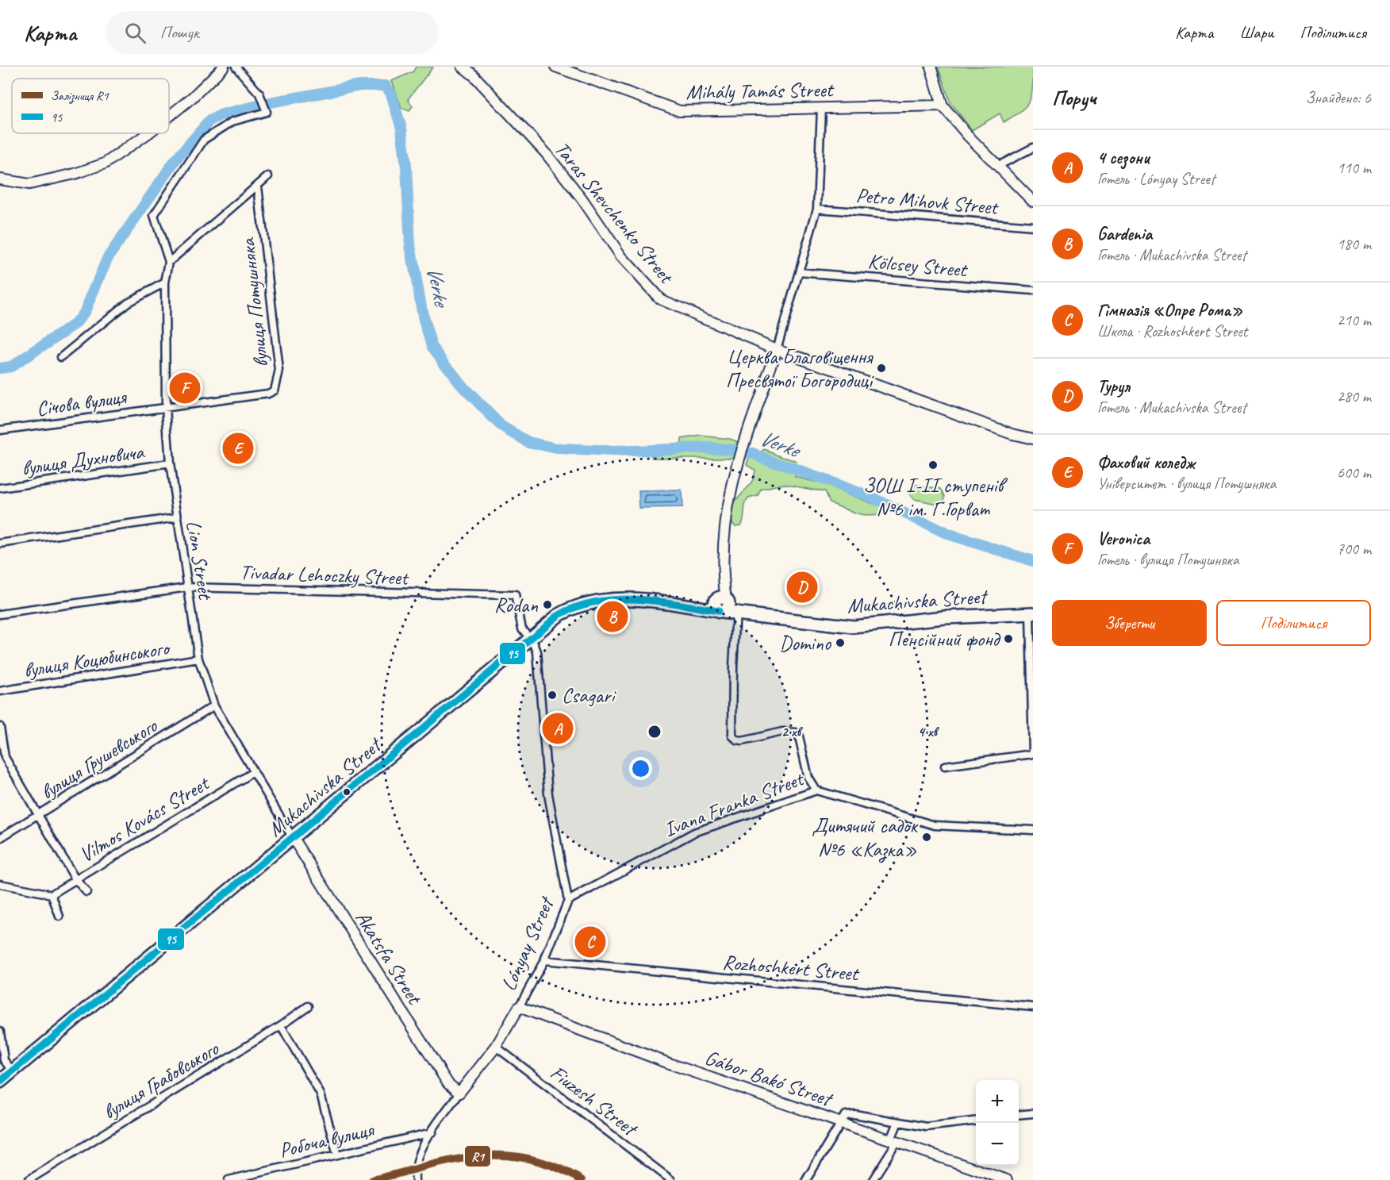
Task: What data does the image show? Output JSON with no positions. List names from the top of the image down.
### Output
{
  "streets": {
    "highway": ["Mukachivska Street"],
    "street": [
      "Mihály Tamás Street",
      "Petro Mihovk Street",
      "Taras Shevchenko Street",
      "Kölcsey Street",
      "вулиця Потушняка",
      "Січова вулиця",
      "вулиця Духновича",
      "Lion Street",
      "Tivadar Lehoczky Street",
      "вулиця Коцюбинського",
      "вулиця Грушевського",
      "Ivana Franka Street",
      "Vilmos Kovács Street",
      "Lónyay Street",
      "Akatsfa Street",
      "Rozhoshkert Street",
      "Gábor Bakó Street",
      "вулиця Грабовського",
      "Fiuzesh Street",
      "Робоча вулиця"
    ]
  },
  "crossings": [
    ["вулиця Потушняка", "Січова вулиця"],
    ["вулиця Потушняка", "Lion Street"],
    ["Січова вулиця", "Lion Street"],
    ["вулиця Духновича", "Lion Street"],
    ["Lion Street", "Tivadar Lehoczky Street"],
    ["Lion Street", "Mukachivska Street"],
    ["Lion Street", "вулиця Коцюбинського"],
    ["Lion Street", "вулиця Грушевського"],
    ["Lion Street", "Vilmos Kovács Street"],
    ["Lion Street", "Akatsfa Street"],
    ["Tivadar Lehoczky Street", "Mukachivska Street"],
    ["Tivadar Lehoczky Street", "Lónyay Street"],
    ["Mukachivska Street", "Lónyay Street"],
    ["Mukachivska Street", "Akatsfa Street"],
    ["Ivana Franka Street", "Lónyay Street"],
    ["Lónyay Street", "Akatsfa Street"],
    ["Lónyay Street", "Rozhoshkert Street"],
    ["Lónyay Street", "Gábor Bakó Street"],
    ["Lónyay Street", "Fiuzesh Street"],
    ["Lónyay Street", "Робоча вулиця"]
  ],
  "water": ["Verke"],
  "places": [
    "Церква Благовіщення Пресвятої Богородиці",
    "ЗОШ І-ІІ ступенів №6 ім. Г.Горват",
    "Rodan",
    "Пенсійний фонд",
    "Domino",
    "Csagari",
    "Дитячий садок №6 «Казка»"
  ],
  "lines": ["transit line 95", "rail line R1"],
  "legend": ["Залізниця R1", "95"],
  "page": {
    "header": "Карта",
    "search": "Пошук",
    "nav": ["Карта", "Шари", "Поділитися"],
    "heading": ["Поруч", "Знайдено: 6"],
    "list": [
      {
        "mark": "A",
        "name": "4 сезони",
        "note": "Готель · Lónyay Street",
        "value": "110 m"
      },
      {
        "mark": "B",
        "name": "Gardenia",
        "note": "Готель · Mukachivska Street",
        "value": "180 m"
      },
      {
        "mark": "C",
        "name": "Гімназія «Опре Рома»",
        "note": "Школа · Rozhoshkert Street",
        "value": "210 m"
      },
      {
        "mark": "D",
        "name": "Турул",
        "note": "Готель · Mukachivska Street",
        "value": "280 m"
      },
      {
        "mark": "E",
        "name": "Фаховий коледж",
        "note": "Університет · вулиця Потушняка",
        "value": "600 m"
      },
      {
        "mark": "F",
        "name": "Veronica",
        "note": "Готель · вулиця Потушняка",
        "value": "700 m"
      }
    ],
    "pins": [
      "F",
      "E",
      "D",
      "B",
      "A",
      "C"
    ],
    "buttons": ["Зберегти", "Поділитися"],
    "map_buttons": ["+", "−"]
  },
  "rings": ["2 хв", "4 хв"]
}
